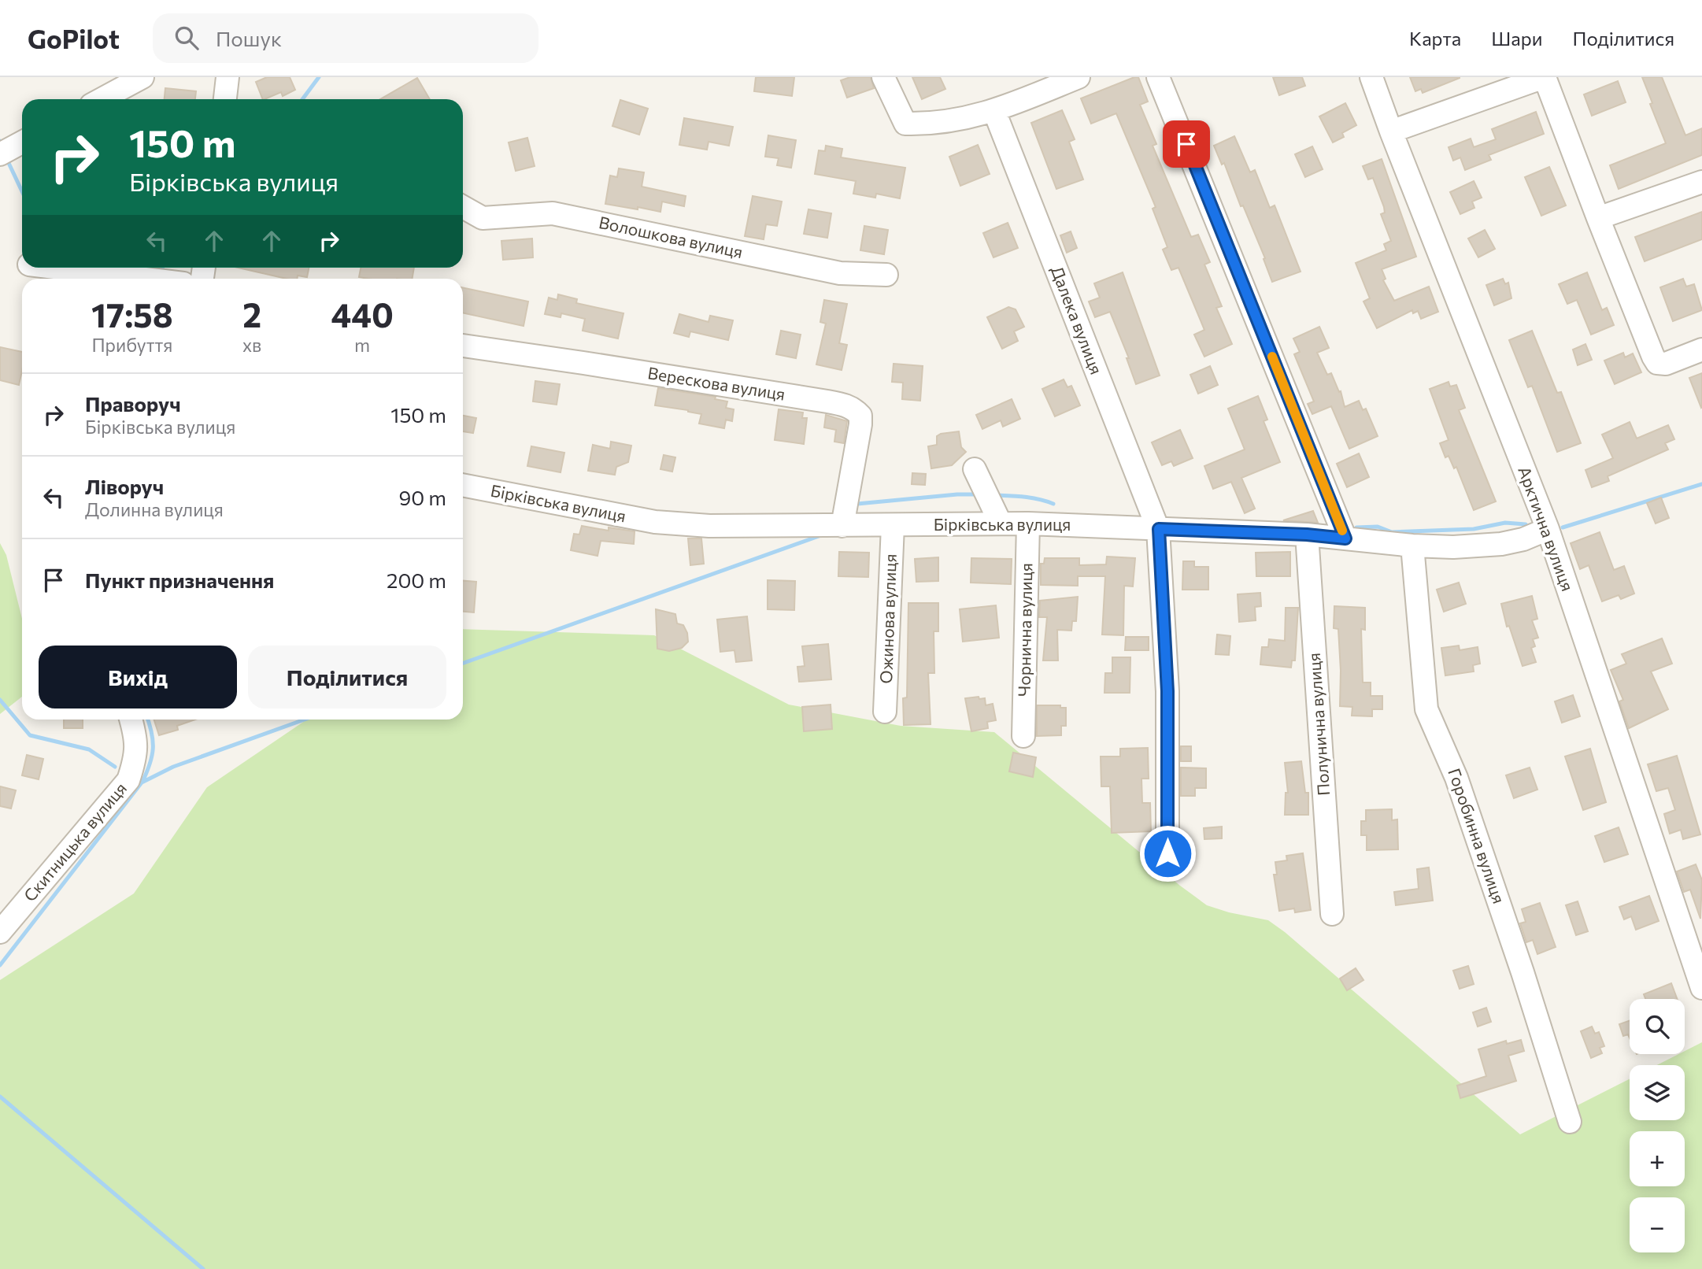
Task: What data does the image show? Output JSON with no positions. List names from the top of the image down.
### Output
{
  "streets": {
    "street": [
      "Волошкова вулиця",
      "Далека вулиця",
      "Верескова вулиця",
      "Бірківська вулиця",
      "Арктична вулиця",
      "Ожинова вулиця",
      "Чорнична вулиця",
      "Полунична вулиця",
      "Горобинна вулиця",
      "Скитницька вулиця"
    ]
  },
  "crossings": [
    ["Далека вулиця", "Бірківська вулиця"],
    ["Верескова вулиця", "Бірківська вулиця"],
    ["Бірківська вулиця", "Арктична вулиця"],
    ["Бірківська вулиця", "Ожинова вулиця"],
    ["Бірківська вулиця", "Чорнична вулиця"],
    ["Бірківська вулиця", "Полунична вулиця"],
    ["Бірківська вулиця", "Горобинна вулиця"]
  ],
  "page": {
    "header": "GoPilot",
    "search": "Пошук",
    "nav": ["Карта", "Шари", "Поділитися"],
    "turn": ["150 m", "Бірківська вулиця"],
    "eta": [
      "17:58",
      "Прибуття",
      "2",
      "хв",
      "440",
      "m"
    ],
    "list": [
      {
        "name": "Праворуч",
        "note": "Бірківська вулиця",
        "value": "150 m"
      },
      {
        "name": "Ліворуч",
        "note": "Долинна вулиця",
        "value": "90 m"
      },
      {
        "name": "Пункт призначення",
        "value": "200 m"
      }
    ],
    "buttons": ["Вихід", "Поділитися"],
    "map_buttons": ["+", "−"]
  }
}
